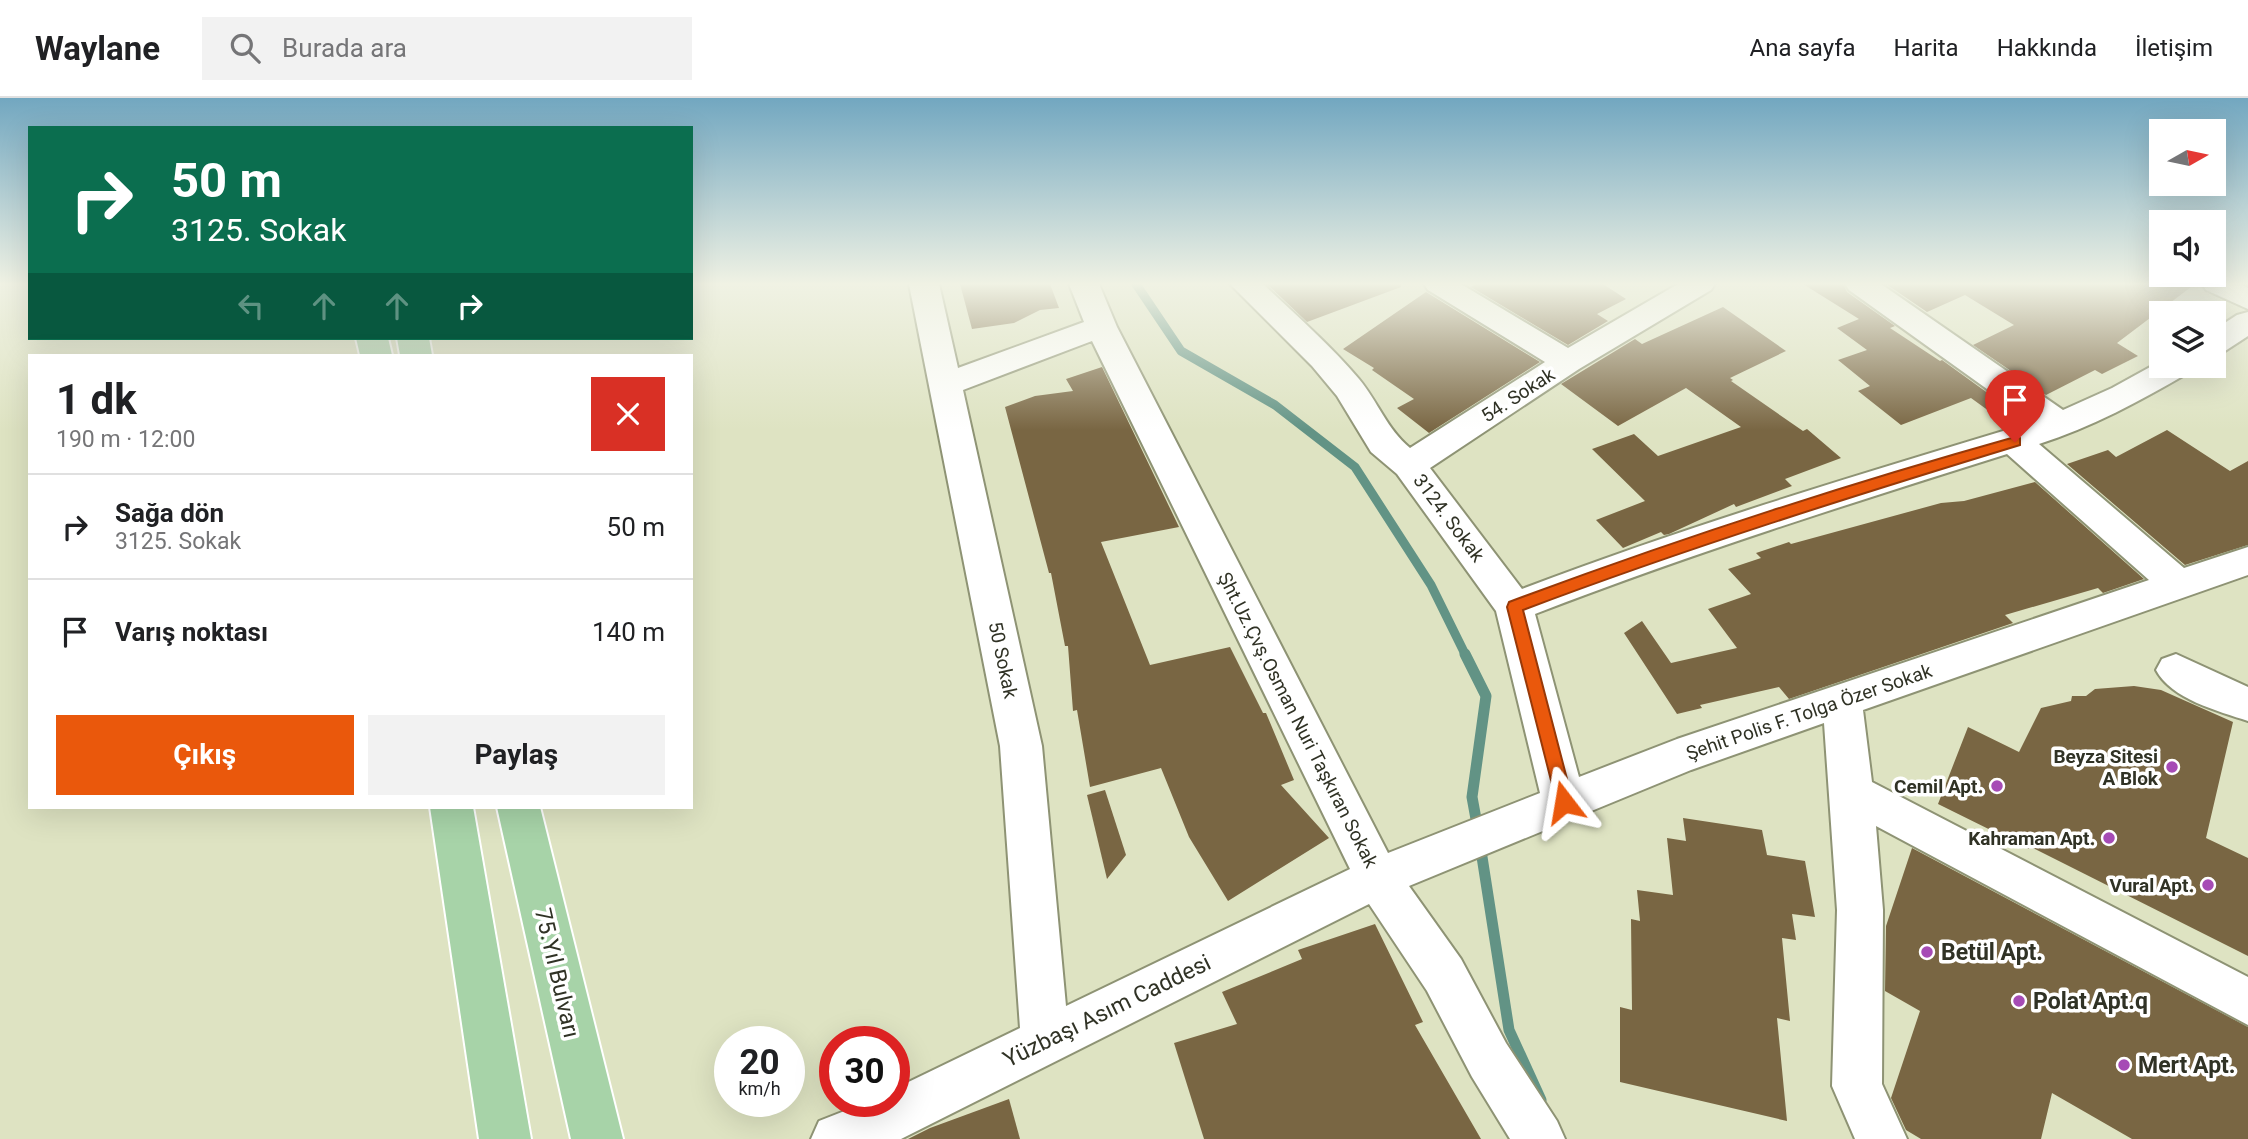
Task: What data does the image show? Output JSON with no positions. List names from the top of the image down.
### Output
{
  "streets": {
    "main road": ["75.Yıl Bulvarı"],
    "street": [
      "54. Sokak",
      "3124. Sokak",
      "50 Sokak",
      "Şehit Polis F. Tolga Özer Sokak",
      "Şht.Uz.Çvş.Osman Nuri Taşkıran Sokak",
      "Yüzbaşı Asım Caddesi"
    ]
  },
  "crossings": [
    ["54. Sokak", "3124. Sokak"],
    ["3124. Sokak", "Şehit Polis F. Tolga Özer Sokak"],
    ["50 Sokak", "Yüzbaşı Asım Caddesi"],
    ["Şehit Polis F. Tolga Özer Sokak", "Şht.Uz.Çvş.Osman Nuri Taşkıran Sokak"],
    ["Şehit Polis F. Tolga Özer Sokak", "Yüzbaşı Asım Caddesi"],
    ["Şht.Uz.Çvş.Osman Nuri Taşkıran Sokak", "Yüzbaşı Asım Caddesi"]
  ],
  "places": [
    "Beyza Sitesi A Blok",
    "Cemil Apt.",
    "Kahraman Apt.",
    "Vural Apt.",
    "Betül Apt.",
    "Polat Apt.q",
    "Mert Apt."
  ],
  "north": "right",
  "page": {
    "header": "Waylane",
    "search": "Burada ara",
    "nav": [
      "Ana sayfa",
      "Harita",
      "Hakkında",
      "İletişim"
    ],
    "turn": ["50 m", "3125. Sokak"],
    "heading": ["1 dk", "190 m · 12:00"],
    "list": [
      {
        "name": "Sağa dön",
        "note": "3125. Sokak",
        "value": "50 m"
      },
      {
        "name": "Varış noktası",
        "value": "140 m"
      }
    ],
    "buttons": ["Çıkış", "Paylaş"],
    "speed": "20 km/h",
    "limit": "30"
  }
}
